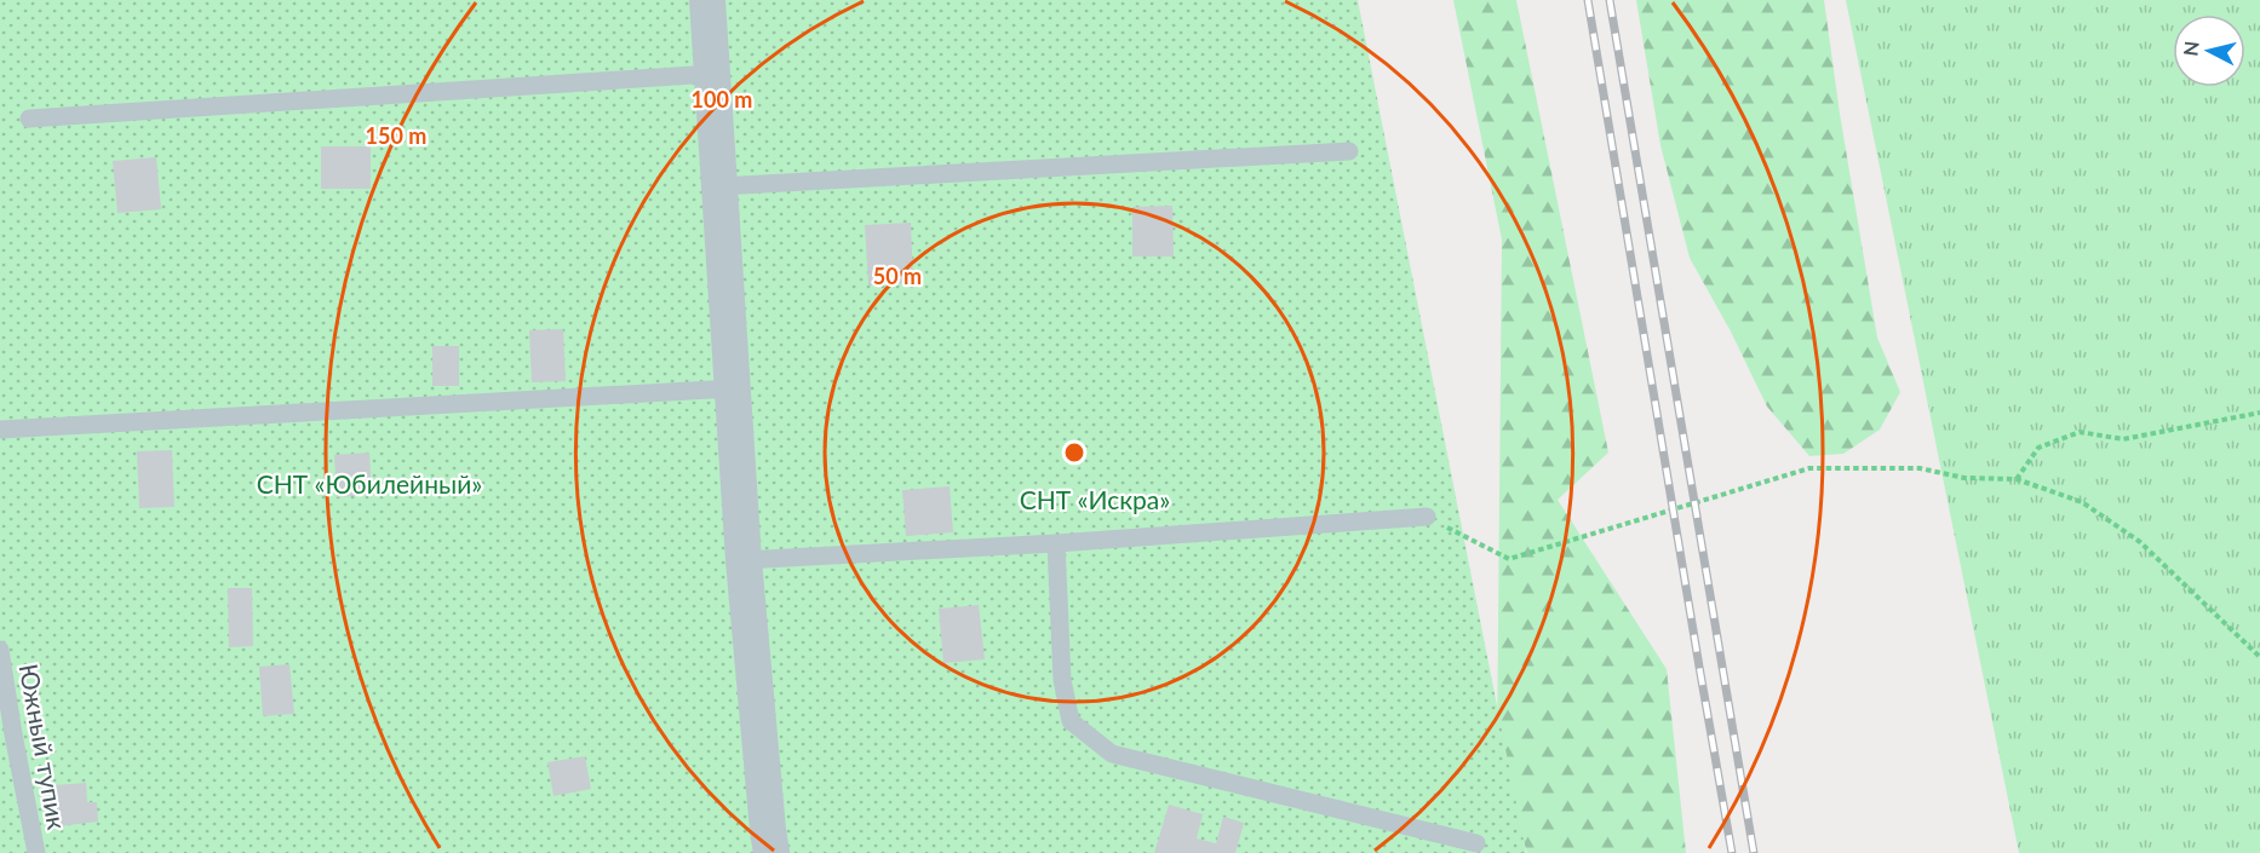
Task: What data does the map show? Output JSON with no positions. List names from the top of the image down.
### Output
{
  "streets": {
    "lane": ["Южный тупик"]
  },
  "parks": ["СНТ «Юбилейный»", "СНТ «Искра»"],
  "north": "left",
  "rings": ["100 m", "150 m", "50 m"]
}
